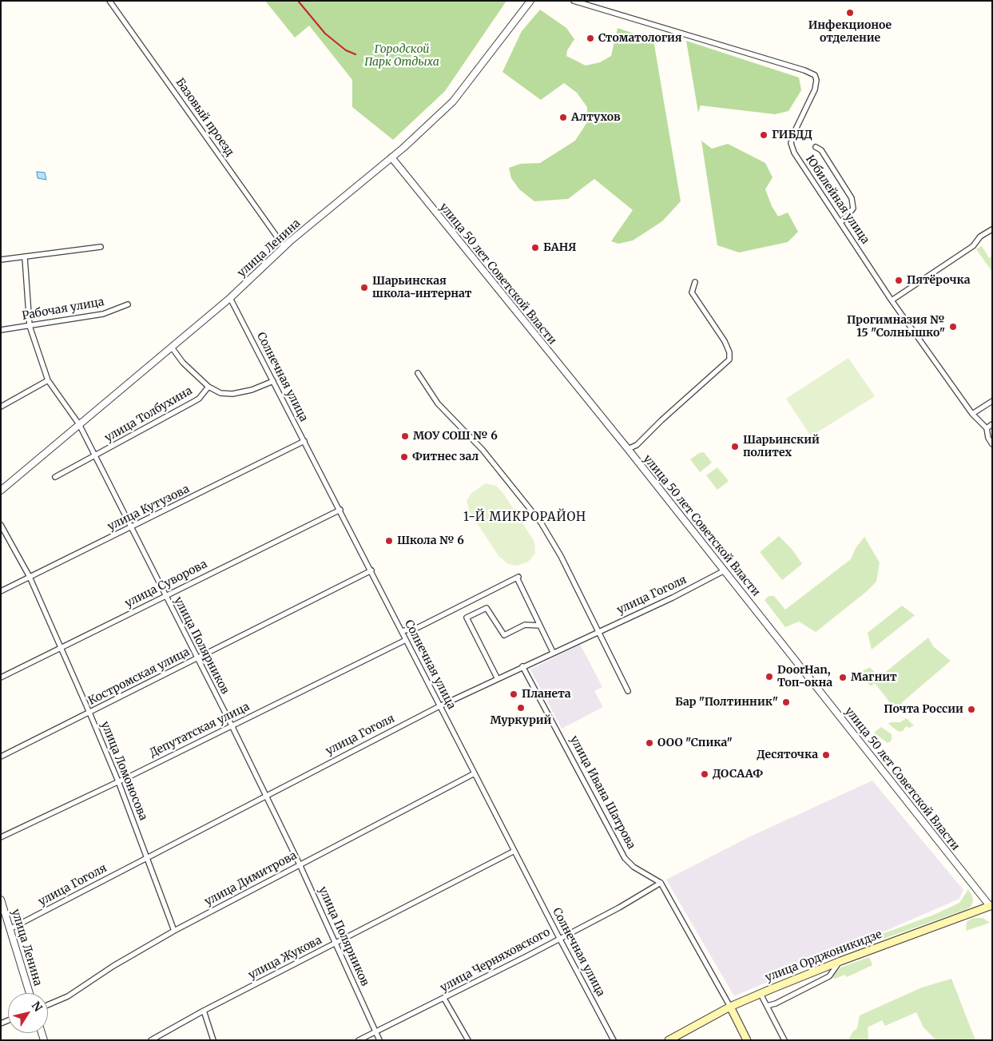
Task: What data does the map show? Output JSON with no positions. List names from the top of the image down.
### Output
{
  "streets": {
    "main road": ["улица Ивана Шатрова", "улица Орджоникидзе"],
    "street": [
      "Базовый проезд",
      "Юбилейная улица",
      "улица Ленина",
      "улица 50 лет Советской Власти",
      "Рабочая улица",
      "Солнечная улица",
      "улица Толбухина",
      "улица Кутузова",
      "улица Суворова",
      "улица Гоголя",
      "улица Полярников",
      "Костромская улица",
      "Депутатская улица",
      "улица Ломоносова",
      "улица Димитрова",
      "улица Жукова",
      "улица Черняховского"
    ]
  },
  "crossings": [
    ["Базовый проезд", "улица Ленина"],
    ["улица Ленина", "улица 50 лет Советской Власти"],
    ["улица Ленина", "Солнечная улица"],
    ["улица Ленина", "улица Гоголя"],
    ["улица Ленина", "улица Полярников"],
    ["улица 50 лет Советской Власти", "улица Гоголя"],
    ["улица 50 лет Советской Власти", "улица Орджоникидзе"],
    ["Рабочая улица", "улица Полярников"],
    ["Солнечная улица", "улица Толбухина"],
    ["Солнечная улица", "улица Кутузова"],
    ["Солнечная улица", "улица Суворова"],
    ["Солнечная улица", "улица Гоголя"],
    ["Солнечная улица", "Костромская улица"],
    ["Солнечная улица", "Депутатская улица"],
    ["Солнечная улица", "улица Димитрова"],
    ["Солнечная улица", "улица Жукова"],
    ["Солнечная улица", "улица Черняховского"],
    ["улица Толбухина", "улица Полярников"],
    ["улица Кутузова", "улица Полярников"],
    ["улица Кутузова", "улица Ломоносова"],
    ["улица Суворова", "улица Полярников"],
    ["улица Суворова", "улица Ломоносова"],
    ["улица Гоголя", "улица Полярников"],
    ["улица Гоголя", "улица Ломоносова"],
    ["улица Гоголя", "улица Ивана Шатрова"],
    ["улица Полярников", "Костромская улица"],
    ["улица Полярников", "Депутатская улица"],
    ["улица Полярников", "улица Димитрова"],
    ["улица Полярников", "улица Жукова"],
    ["улица Полярников", "улица Черняховского"],
    ["Костромская улица", "улица Ломоносова"],
    ["Депутатская улица", "улица Ломоносова"],
    ["улица Ломоносова", "улица Димитрова"],
    ["улица Ивана Шатрова", "улица Орджоникидзе"],
    ["улица Ивана Шатрова", "улица Черняховского"]
  ],
  "districts": ["1-Й МИКРОРАЙОН"],
  "parks": ["Городской Парк Отдыха"],
  "places": [
    "Инфекционое отделение",
    "Стоматология",
    "Алтухов",
    "ГИБДД",
    "БАНЯ",
    "Пятёрочка",
    "Шарьинская школа-интернат",
    "Прогимназия № 15 \"Солнышко\"",
    "МОУ СОШ № 6",
    "Шарьинский политех",
    "Фитнес зал",
    "Школа № 6",
    "DoorHan, Топ-окна",
    "Магнит",
    "Планета",
    "Бар \"Полтинник\"",
    "Муркурий",
    "Почта России",
    "ООО \"Спика\"",
    "Десяточка",
    "ДОСААФ"
  ],
  "north": "top right"
}
